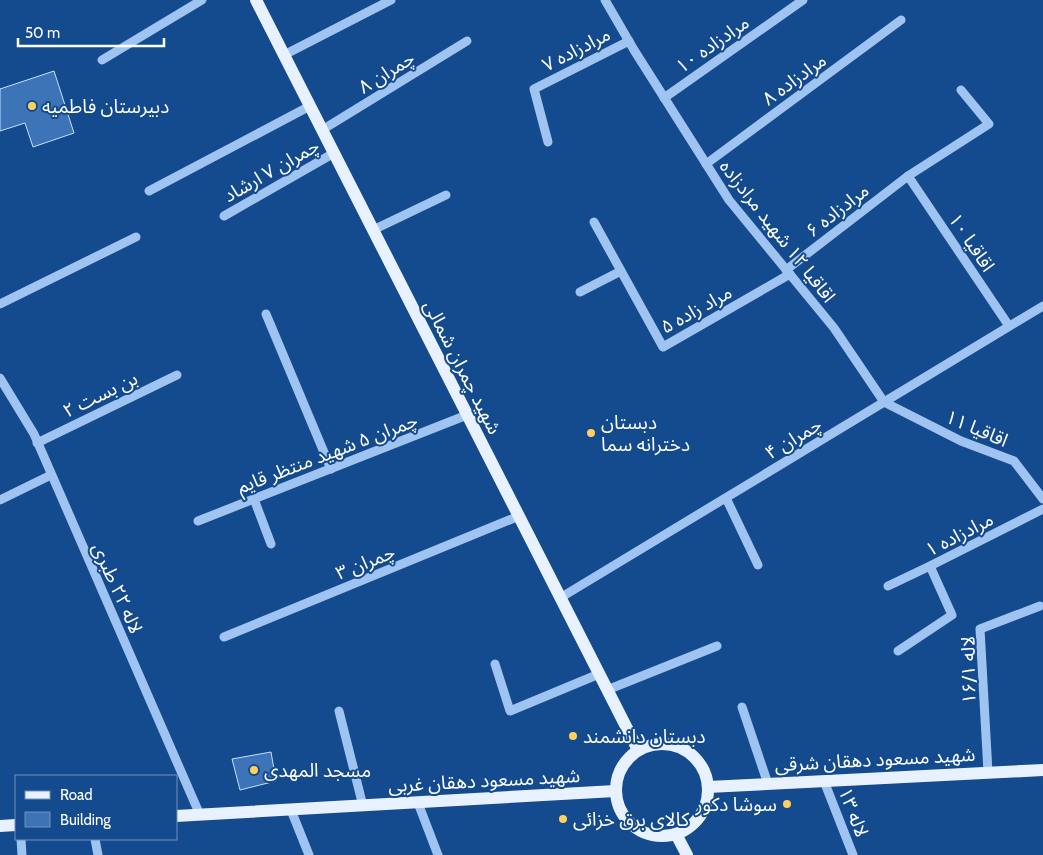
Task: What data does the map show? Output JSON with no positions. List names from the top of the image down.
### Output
{
  "streets": {
    "main road": ["شهید چمران شمالی", "شهید مسعود دهقان شرقی", "شهید مسعود دهقان غربی"],
    "street": [
      "مرادزاده ۱۰",
      "مرادزاده ۷",
      "چمران ۸",
      "مرادزاده ۸",
      "چمران ۷ ارشاد",
      "مرادزاده ۶",
      "اقاقیا ۱۲ شهید مرادزاده",
      "اقاقیا ۱۰",
      "مراد زاده ۵",
      "بن بست ۲",
      "اقاقیا ۱۱",
      "چمران ۴",
      "چمران ۵ شهید منتظر قایم",
      "مرادزاده ۱",
      "چمران ۳",
      "لاله ۲۲ طبری",
      "لاله ۱۶/۱",
      "لاله ۱۳"
    ]
  },
  "crossings": [
    ["مرادزاده ۱۰", "اقاقیا ۱۲ شهید مرادزاده"],
    ["مرادزاده ۷", "اقاقیا ۱۲ شهید مرادزاده"],
    ["چمران ۸", "شهید چمران شمالی"],
    ["مرادزاده ۸", "اقاقیا ۱۲ شهید مرادزاده"],
    ["چمران ۷ ارشاد", "شهید چمران شمالی"],
    ["مرادزاده ۶", "اقاقیا ۱۲ شهید مرادزاده"],
    ["مرادزاده ۶", "اقاقیا ۱۰"],
    ["مرادزاده ۶", "مراد زاده ۵"],
    ["اقاقیا ۱۲ شهید مرادزاده", "مراد زاده ۵"],
    ["اقاقیا ۱۲ شهید مرادزاده", "اقاقیا ۱۱"],
    ["اقاقیا ۱۲ شهید مرادزاده", "چمران ۴"],
    ["اقاقیا ۱۰", "چمران ۴"],
    ["شهید چمران شمالی", "چمران ۴"],
    ["شهید چمران شمالی", "چمران ۵ شهید منتظر قایم"],
    ["شهید چمران شمالی", "چمران ۳"],
    ["شهید چمران شمالی", "شهید مسعود دهقان شرقی"],
    ["شهید چمران شمالی", "شهید مسعود دهقان غربی"],
    ["بن بست ۲", "لاله ۲۲ طبری"],
    ["اقاقیا ۱۱", "چمران ۴"],
    ["لاله ۲۲ طبری", "شهید مسعود دهقان غربی"],
    ["لاله ۱۶/۱", "شهید مسعود دهقان شرقی"],
    ["شهید مسعود دهقان شرقی", "شهید مسعود دهقان غربی"],
    ["شهید مسعود دهقان شرقی", "لاله ۱۳"]
  ],
  "places": [
    "دبیرستان فاطمیه",
    "دبستان دخترانه سما",
    "دبستان دانشمند",
    "مسجد المهدی",
    "سوشا دکور",
    "کالای برق خزائی"
  ],
  "legend": ["Road", "Building"],
  "scale_bar": "50 m"
}
